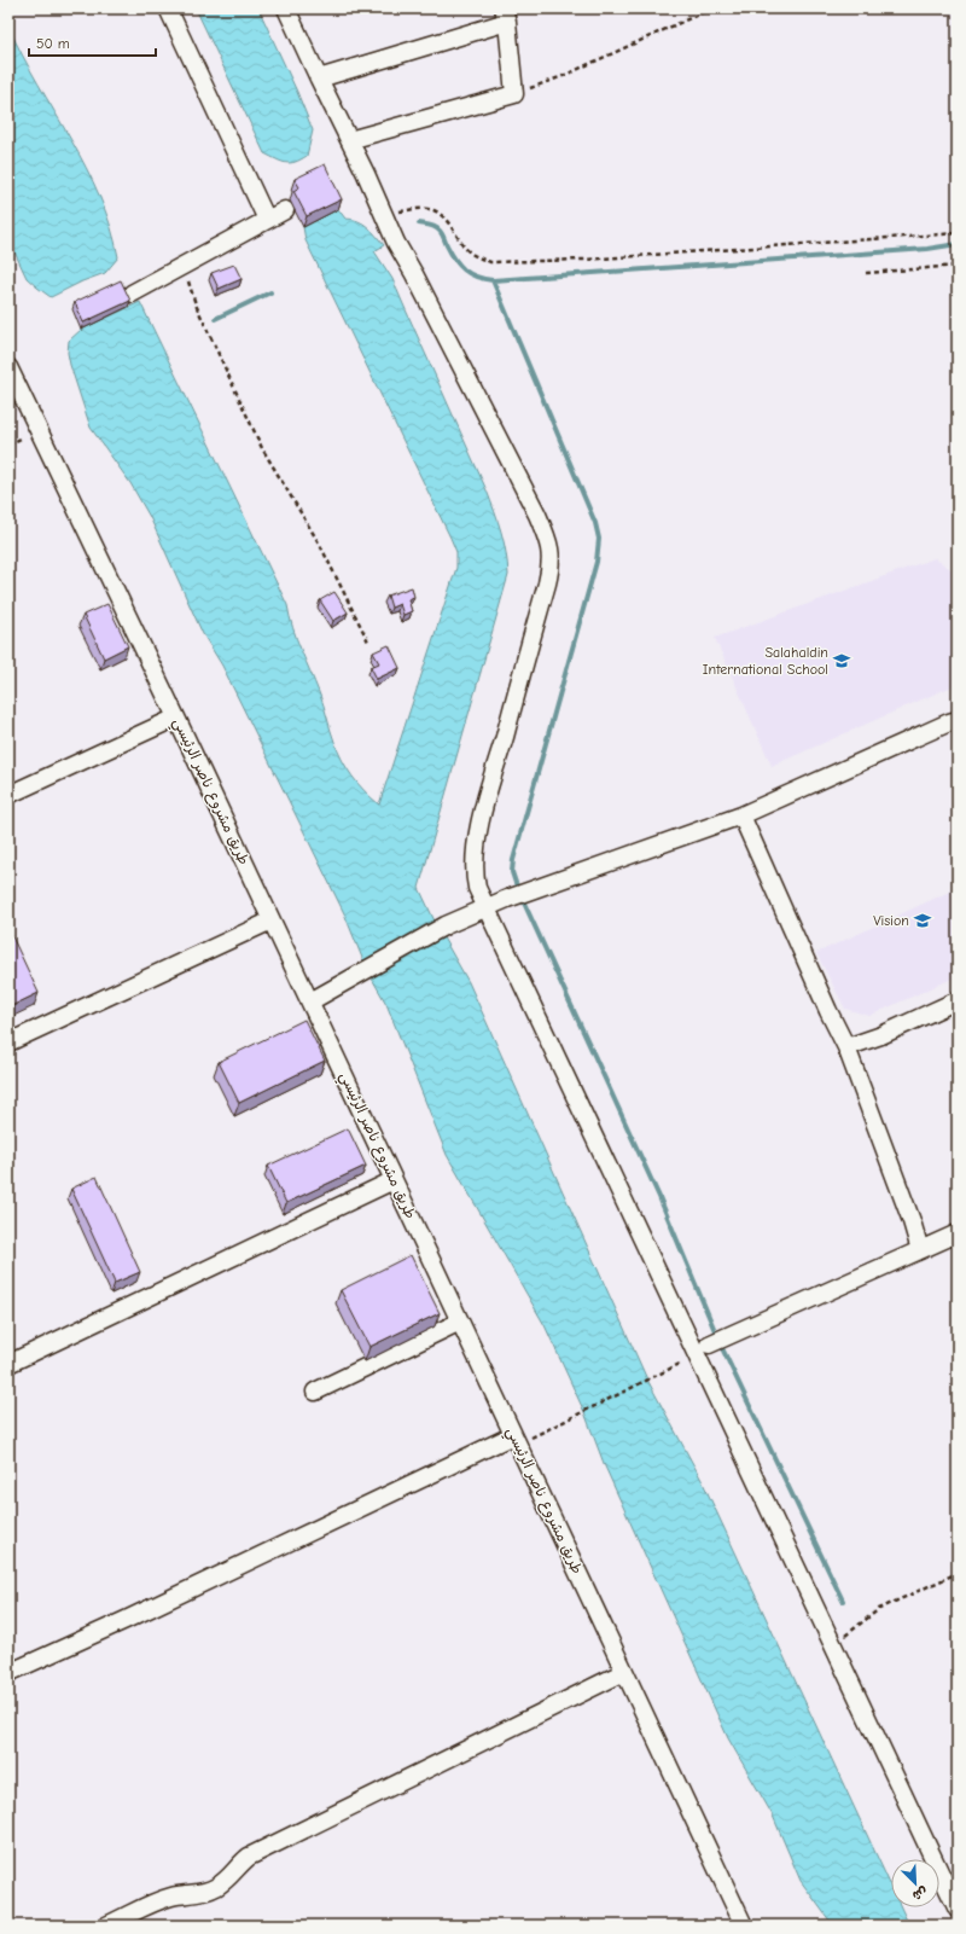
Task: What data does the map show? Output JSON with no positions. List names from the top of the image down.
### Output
{
  "streets": {
    "street": ["طريق مشروع ناصر الرئيسي"]
  },
  "places": {
    "school or university": ["Salahaldin International School", "Vision"]
  },
  "scale_bar": "50 m",
  "north": "bottom right"
}
